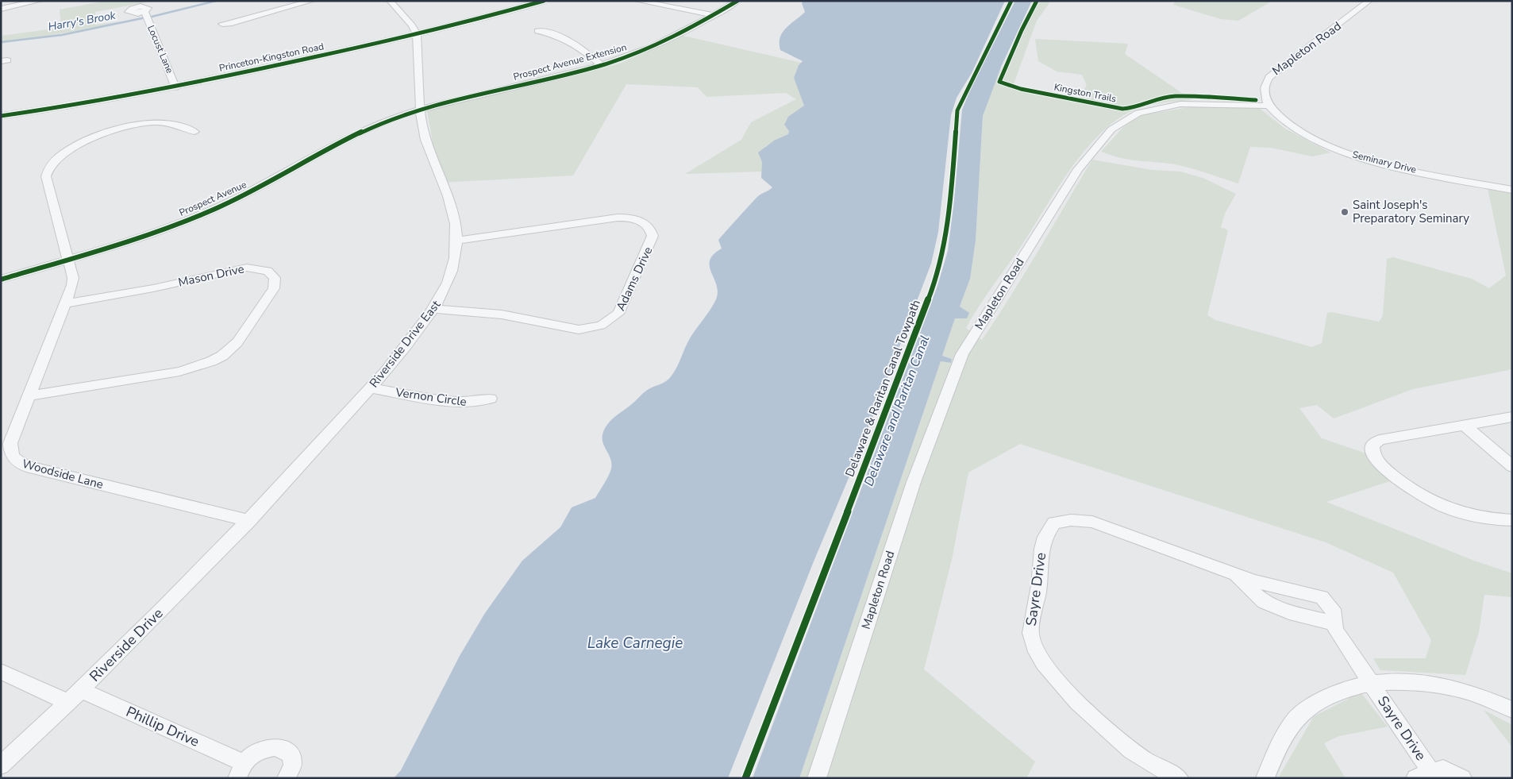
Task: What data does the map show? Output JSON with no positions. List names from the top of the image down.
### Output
{
  "streets": {
    "main road": ["Princeton-Kingston Road"],
    "street": [
      "Mapleton Road",
      "Locust Lane",
      "Prospect Avenue Extension",
      "Seminary Drive",
      "Prospect Avenue",
      "Mason Drive",
      "Adams Drive",
      "Riverside Drive East",
      "Vernon Circle",
      "Woodside Lane",
      "Sayre Drive",
      "Riverside Drive",
      "Phillip Drive"
    ],
    "cycle path": ["Kingston Trails", "Delaware & Raritan Canal Towpath"]
  },
  "crossings": [
    ["Mapleton Road", "Seminary Drive"],
    ["Locust Lane", "Princeton-Kingston Road"],
    ["Princeton-Kingston Road", "Riverside Drive East"],
    ["Prospect Avenue Extension", "Prospect Avenue"],
    ["Prospect Avenue Extension", "Riverside Drive East"],
    ["Prospect Avenue", "Riverside Drive East"],
    ["Prospect Avenue", "Woodside Lane"],
    ["Mason Drive", "Woodside Lane"],
    ["Adams Drive", "Riverside Drive East"],
    ["Riverside Drive East", "Vernon Circle"],
    ["Riverside Drive East", "Woodside Lane"],
    ["Riverside Drive East", "Riverside Drive"],
    ["Woodside Lane", "Riverside Drive"],
    ["Riverside Drive", "Phillip Drive"]
  ],
  "water": ["Harry's Brook", "Delaware and Raritan Canal", "Lake Carnegie"],
  "places": ["Saint Joseph's Preparatory Seminary"]
}
